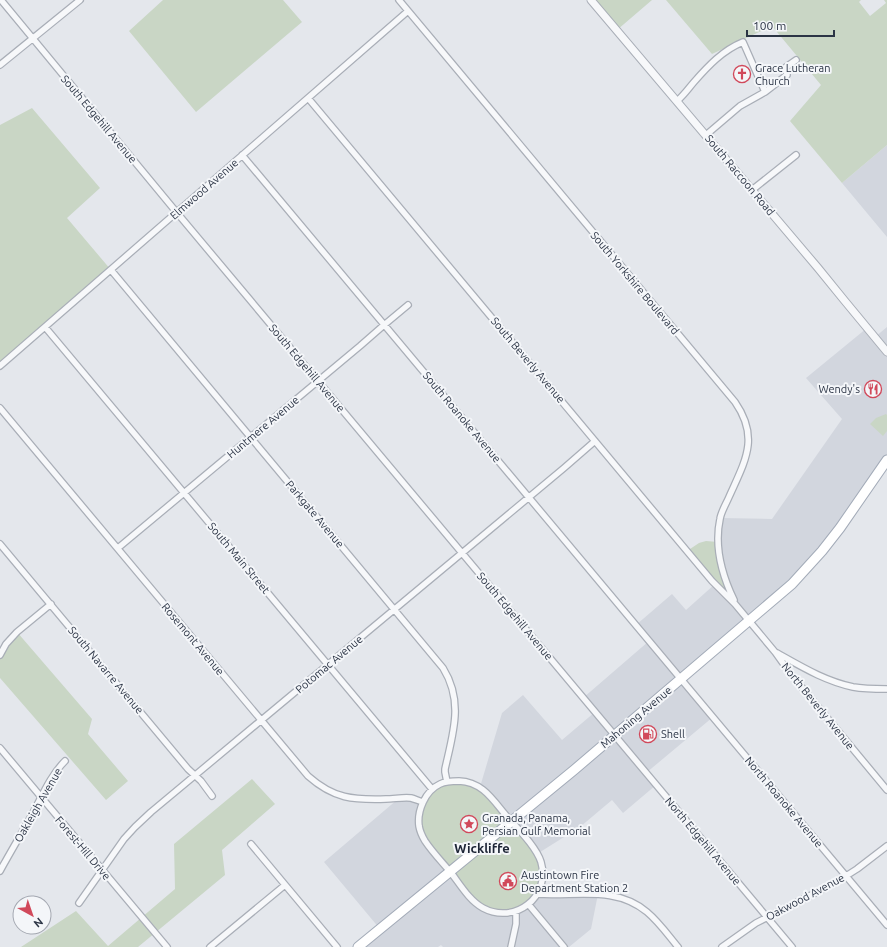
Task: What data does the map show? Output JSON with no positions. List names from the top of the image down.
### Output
{
  "streets": {
    "main road": ["Mahoning Avenue"],
    "street": [
      "South Edgehill Avenue",
      "South Raccoon Road",
      "Elmwood Avenue",
      "South Yorkshire Boulevard",
      "South Beverly Avenue",
      "South Roanoke Avenue",
      "Huntmere Avenue",
      "Parkgate Avenue",
      "South Main Street",
      "Rosemont Avenue",
      "Potomac Avenue",
      "South Navarre Avenue",
      "North Beverly Avenue",
      "North Roanoke Avenue",
      "Oakleigh Avenue",
      "North Edgehill Avenue",
      "Forest-Hill Drive",
      "Oakwood Avenue"
    ]
  },
  "crossings": [
    ["South Edgehill Avenue", "Elmwood Avenue"],
    ["South Edgehill Avenue", "Huntmere Avenue"],
    ["South Edgehill Avenue", "Potomac Avenue"],
    ["South Edgehill Avenue", "Mahoning Avenue"],
    ["South Edgehill Avenue", "North Edgehill Avenue"],
    ["Elmwood Avenue", "South Yorkshire Boulevard"],
    ["Elmwood Avenue", "South Beverly Avenue"],
    ["Elmwood Avenue", "South Roanoke Avenue"],
    ["Elmwood Avenue", "Parkgate Avenue"],
    ["Elmwood Avenue", "South Main Street"],
    ["South Yorkshire Boulevard", "South Beverly Avenue"],
    ["South Beverly Avenue", "Potomac Avenue"],
    ["South Beverly Avenue", "North Beverly Avenue"],
    ["South Beverly Avenue", "Mahoning Avenue"],
    ["South Roanoke Avenue", "Huntmere Avenue"],
    ["South Roanoke Avenue", "Potomac Avenue"],
    ["South Roanoke Avenue", "Mahoning Avenue"],
    ["South Roanoke Avenue", "North Roanoke Avenue"],
    ["Huntmere Avenue", "Parkgate Avenue"],
    ["Huntmere Avenue", "South Main Street"],
    ["Huntmere Avenue", "Rosemont Avenue"],
    ["Parkgate Avenue", "South Main Street"],
    ["Parkgate Avenue", "Rosemont Avenue"],
    ["Parkgate Avenue", "Potomac Avenue"],
    ["Parkgate Avenue", "Mahoning Avenue"],
    ["South Main Street", "Rosemont Avenue"],
    ["South Main Street", "Potomac Avenue"],
    ["South Main Street", "Mahoning Avenue"],
    ["Rosemont Avenue", "Potomac Avenue"],
    ["Rosemont Avenue", "Mahoning Avenue"],
    ["Potomac Avenue", "South Navarre Avenue"],
    ["Potomac Avenue", "Forest-Hill Drive"],
    ["North Beverly Avenue", "Mahoning Avenue"],
    ["Mahoning Avenue", "North Roanoke Avenue"],
    ["Mahoning Avenue", "North Edgehill Avenue"],
    ["North Roanoke Avenue", "Oakwood Avenue"],
    ["Oakleigh Avenue", "Forest-Hill Drive"],
    ["North Edgehill Avenue", "Oakwood Avenue"]
  ],
  "districts": ["Wickliffe"],
  "places": {
    "church": ["Grace Lutheran Church"],
    "restaurant": ["Wendy's"],
    "fuel station": ["Shell"],
    "place": ["Granada, Panama, Persian Gulf Memorial"],
    "public building": ["Austintown Fire Department Station 2"]
  },
  "scale_bar": "100 m",
  "north": "bottom right"
}
